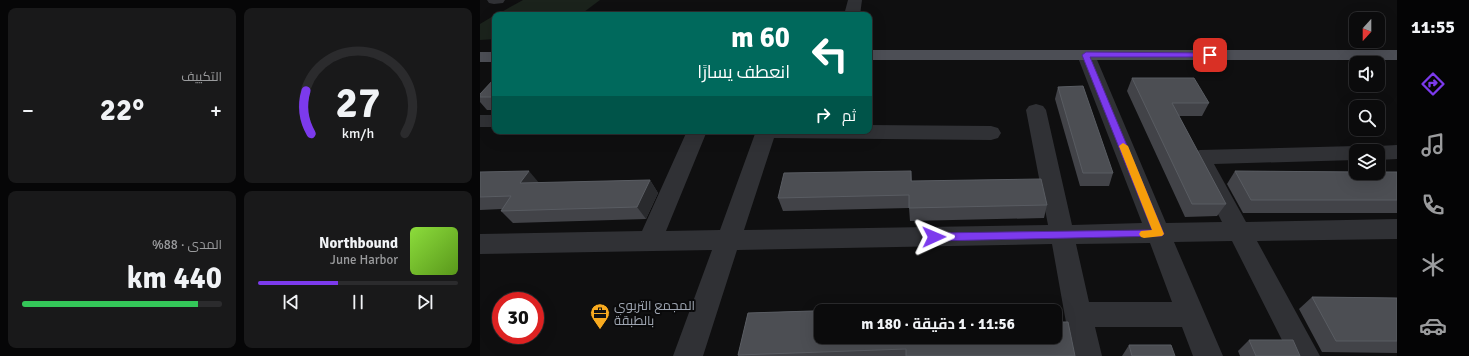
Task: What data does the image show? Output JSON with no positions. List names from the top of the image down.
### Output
{
  "places": {
    "office": ["المجمع التربوي بالطبقة"]
  },
  "north": "bottom",
  "page": {
    "tabs": "11:55",
    "tile": [
      "التكييف",
      ["المدى · 88%", "440 km"]
    ],
    "turn": ["60 m", "انعطف يسارًا"],
    "heat": ["−", "22°", "+"],
    "then": "ثم",
    "song": ["Northbound", "June Harbor"],
    "limit": "30",
    "trip": "11:56 · 1 دقيقة · 180 m",
    "gauge": ["27", "km/h"]
  }
}
